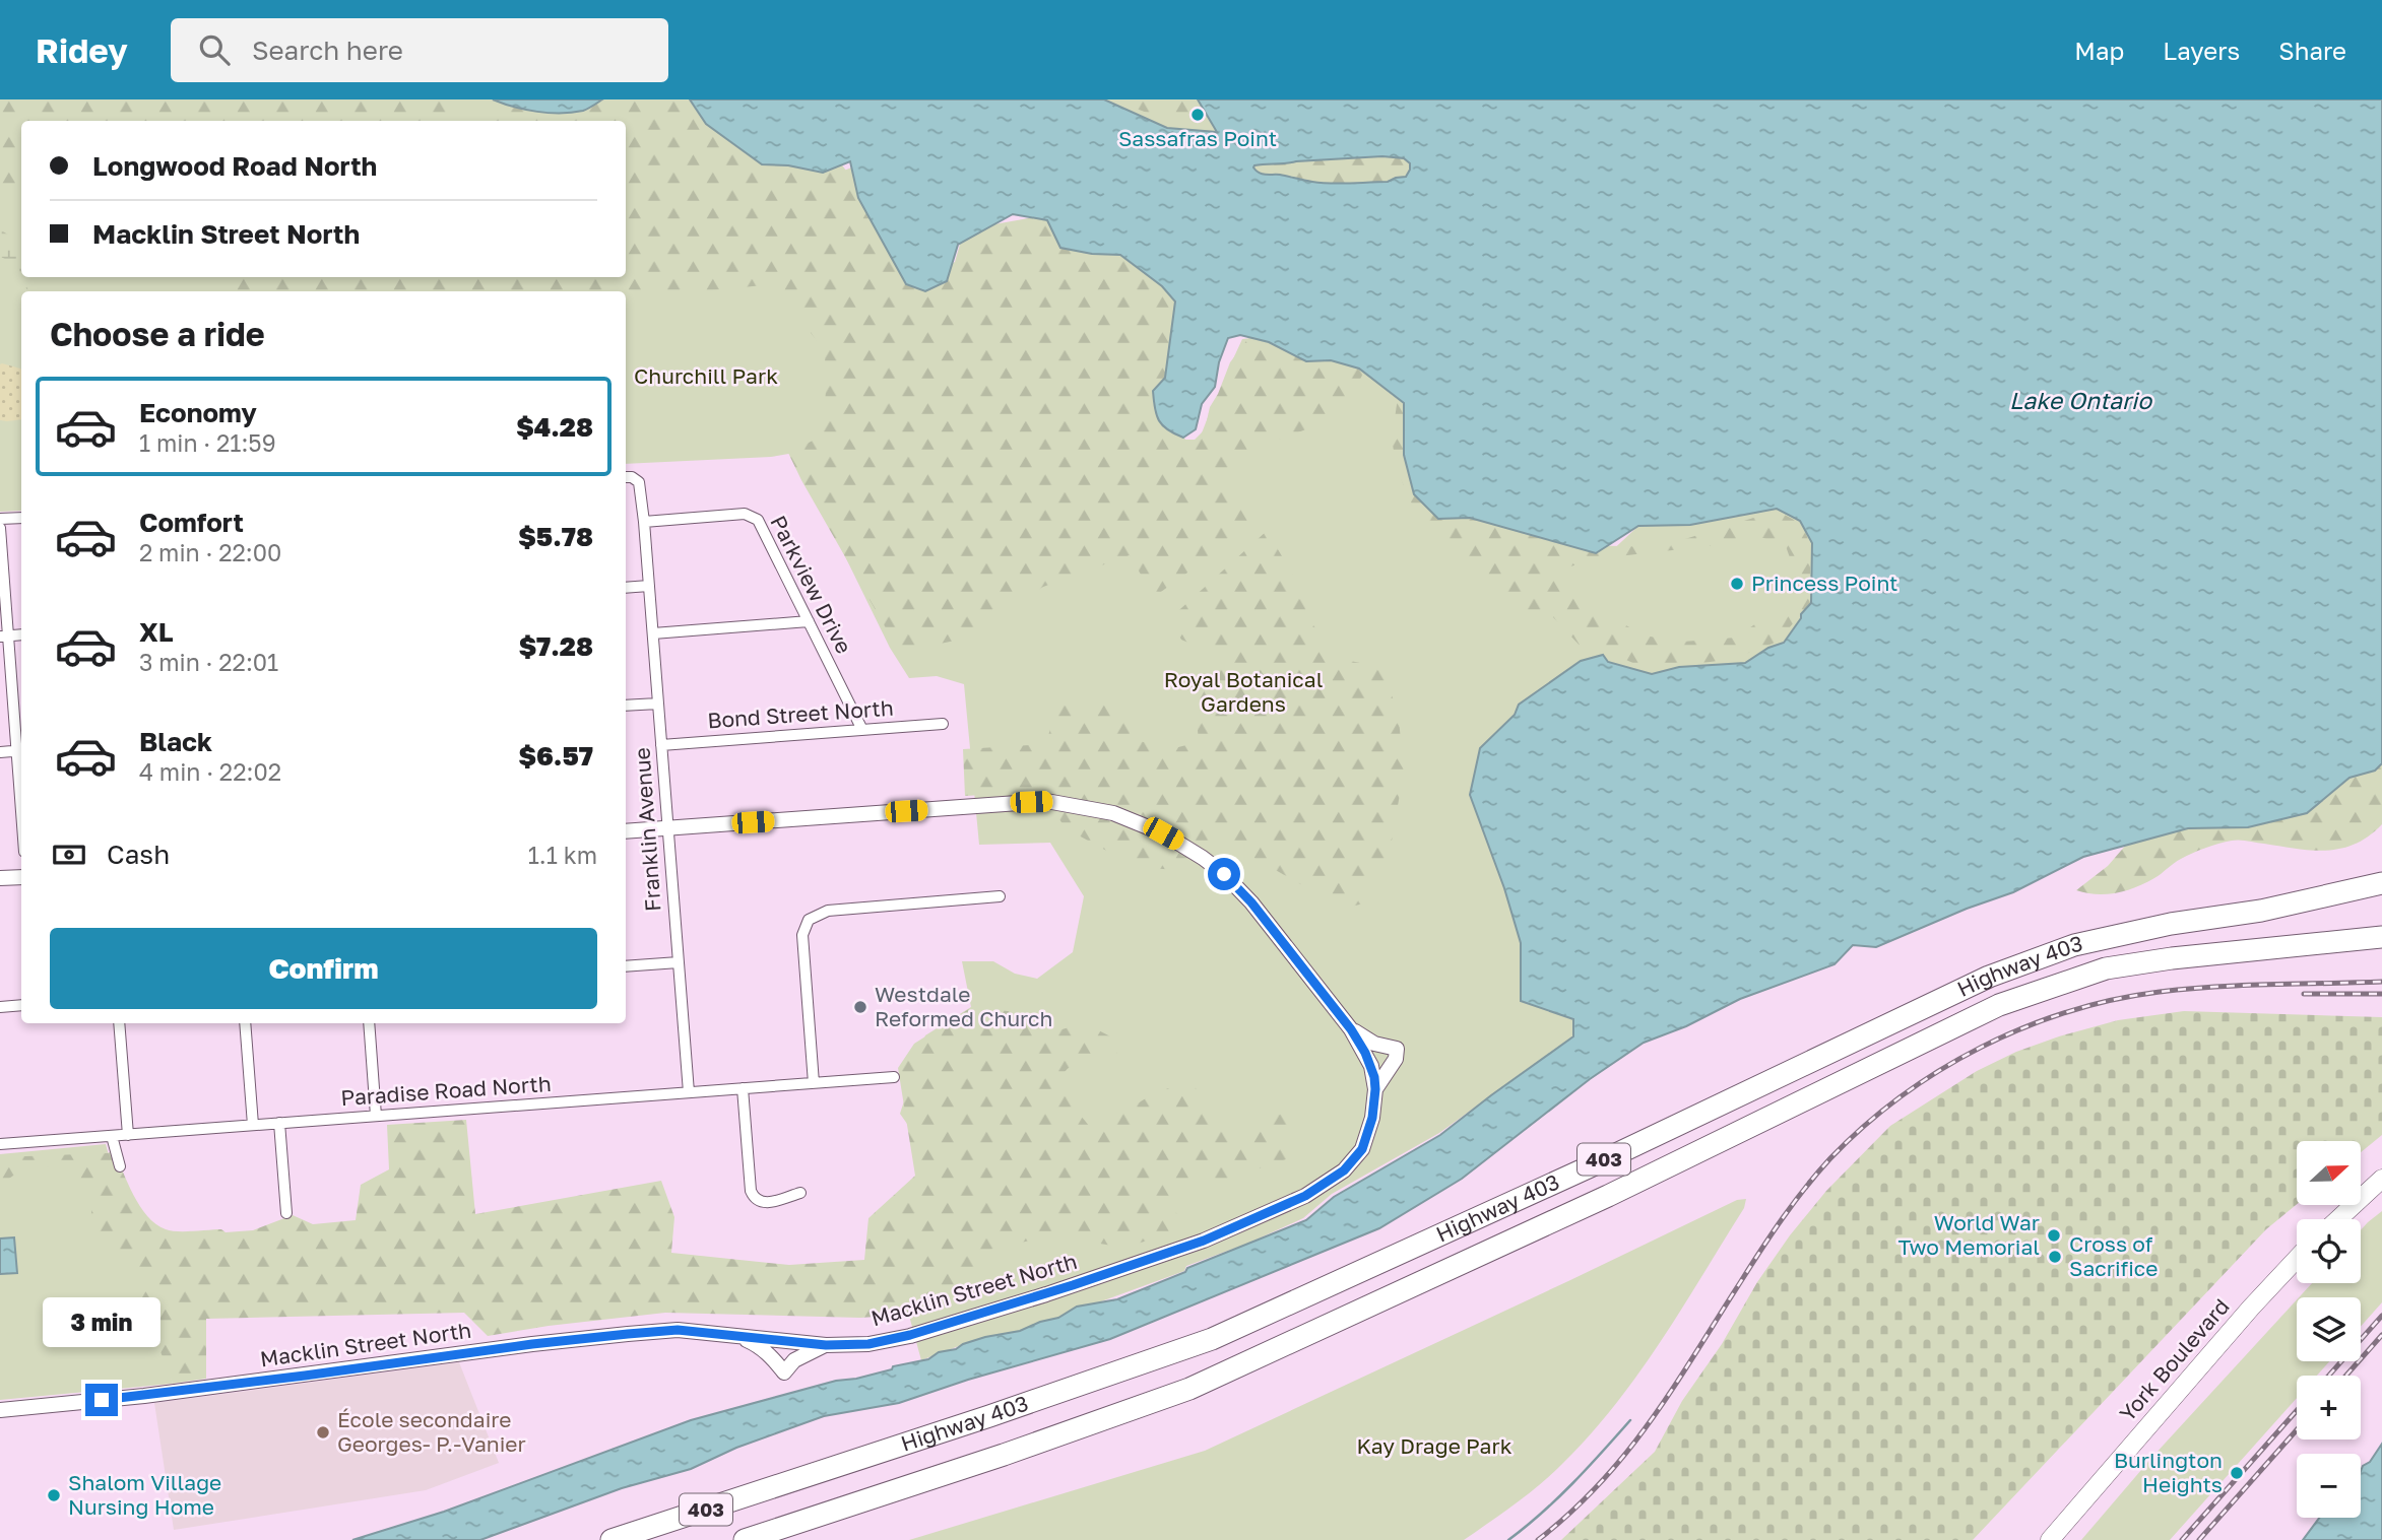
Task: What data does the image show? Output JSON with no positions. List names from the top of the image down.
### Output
{
  "streets": {
    "highway": ["Highway 403", "403"],
    "main road": ["York Boulevard"],
    "street": [
      "Parkview Drive",
      "Bond Street North",
      "Franklin Avenue",
      "Paradise Road North",
      "Macklin Street North"
    ]
  },
  "crossings": [
    ["Parkview Drive", "Bond Street North"],
    ["Parkview Drive", "Franklin Avenue"],
    ["Bond Street North", "Franklin Avenue"],
    ["Franklin Avenue", "Paradise Road North"]
  ],
  "water": ["Lake Ontario"],
  "parks": ["Churchill Park", "Royal Botanical Gardens", "Kay Drage Park"],
  "places": [
    "Sassafras Point",
    "Princess Point",
    "Westdale Reformed Church",
    "World War Two Memorial",
    "Cross of Sacrifice",
    "École secondaire Georges- P.-Vanier",
    "Burlington Heights",
    "Shalom Village Nursing Home"
  ],
  "north": "right",
  "page": {
    "header": "Ridey",
    "search": "Search here",
    "nav": ["Map", "Layers", "Share"],
    "banner": ["Longwood Road North", "Macklin Street North"],
    "heading": "Choose a ride",
    "list": [
      {
        "name": "Economy",
        "note": "1 min · 21:59",
        "value": "$4.28"
      },
      {
        "name": "Comfort",
        "note": "2 min · 22:00",
        "value": "$5.78"
      },
      {
        "name": "XL",
        "note": "3 min · 22:01",
        "value": "$7.28"
      },
      {
        "name": "Black",
        "note": "4 min · 22:02",
        "value": "$6.57"
      }
    ],
    "pay": ["Cash", "1.1 km"],
    "buttons": "Confirm",
    "map_buttons": ["+", "−"],
    "bubble": "3 min"
  }
}
